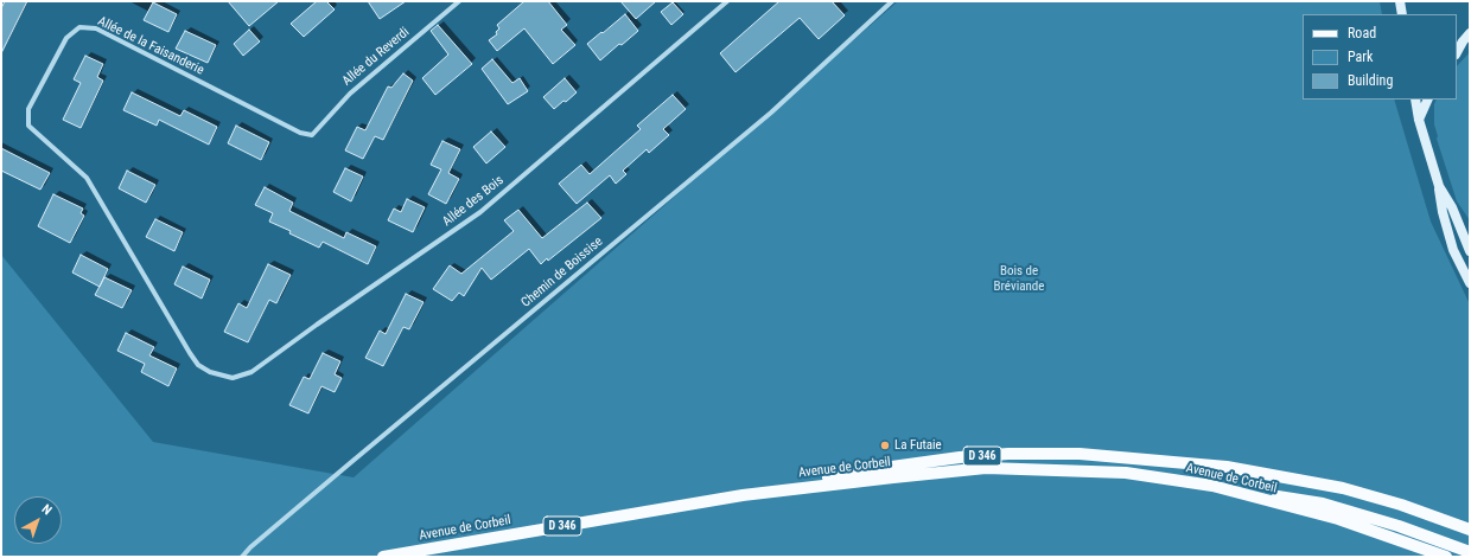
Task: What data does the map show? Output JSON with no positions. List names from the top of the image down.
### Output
{
  "streets": {
    "main road": ["D 346", "Avenue de Corbeil"],
    "street": [
      "Allée de la Faisanderie",
      "Allée du Reverdi",
      "Allée des Bois",
      "Chemin de Boissise"
    ]
  },
  "crossings": [
    ["Allée de la Faisanderie", "Allée du Reverdi"],
    ["Allée de la Faisanderie", "Allée des Bois"],
    ["D 346", "Avenue de Corbeil"]
  ],
  "parks": ["Bois de Bréviande"],
  "places": ["La Futaie"],
  "legend": ["Road", "Park", "Building"],
  "north": "top right"
}
